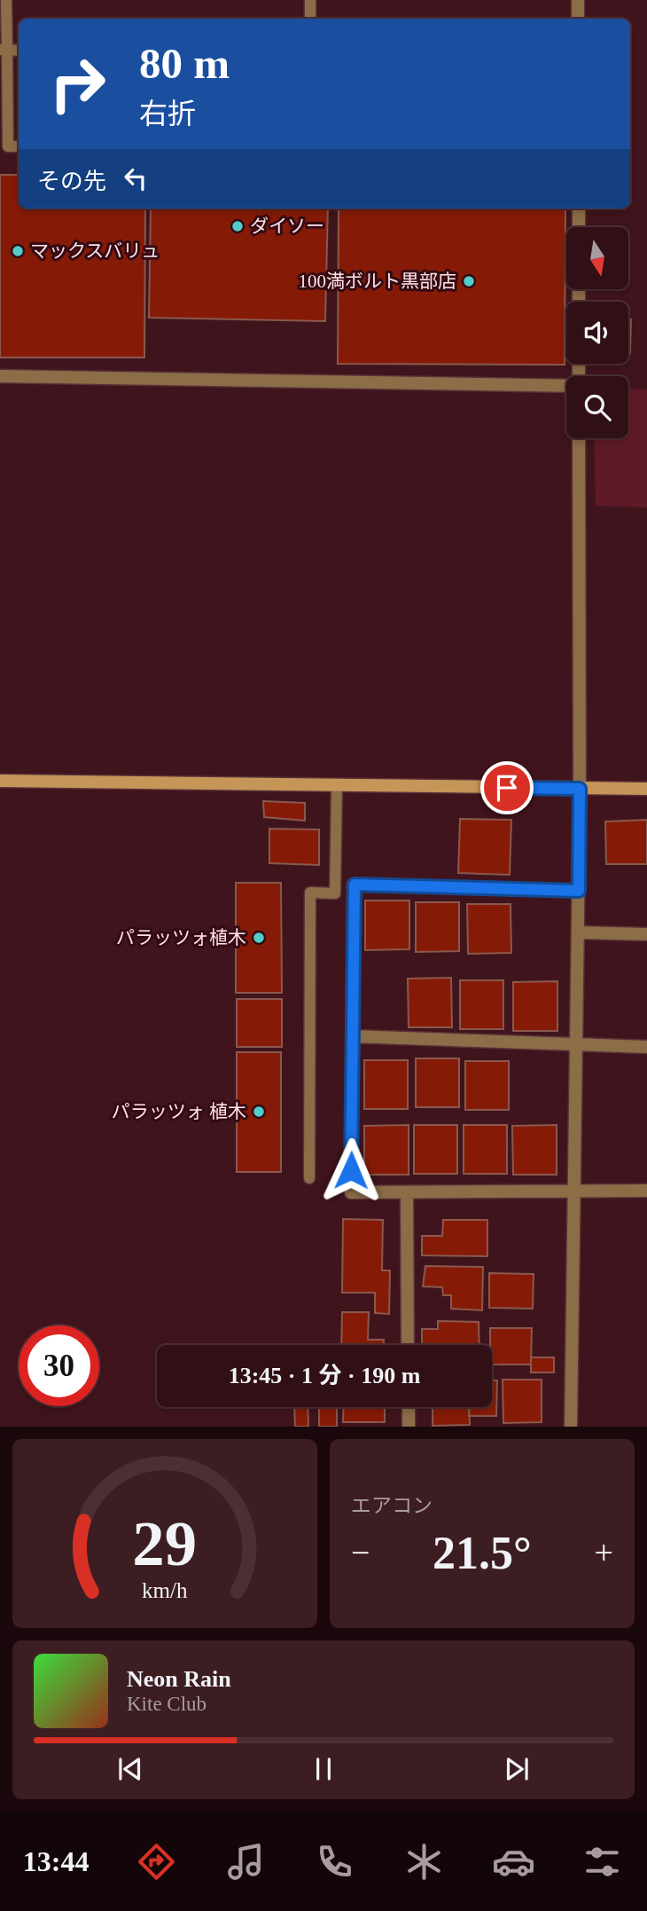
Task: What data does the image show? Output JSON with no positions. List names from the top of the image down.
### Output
{
  "places": [
    "ダイソー",
    "マックスバリュ",
    "100満ボルト黒部店",
    "パラッツォ植木",
    "パラッツォ 植木"
  ],
  "north": "bottom",
  "page": {
    "turn": ["80 m", "右折"],
    "then": "その先",
    "limit": "30",
    "trip": "13:45 · 1 分 · 190 m",
    "tile": "エアコン",
    "heat": ["−", "21.5°", "+"],
    "song": ["Neon Rain", "Kite Club"],
    "tabs": "13:44",
    "gauge": ["29", "km/h"]
  }
}
